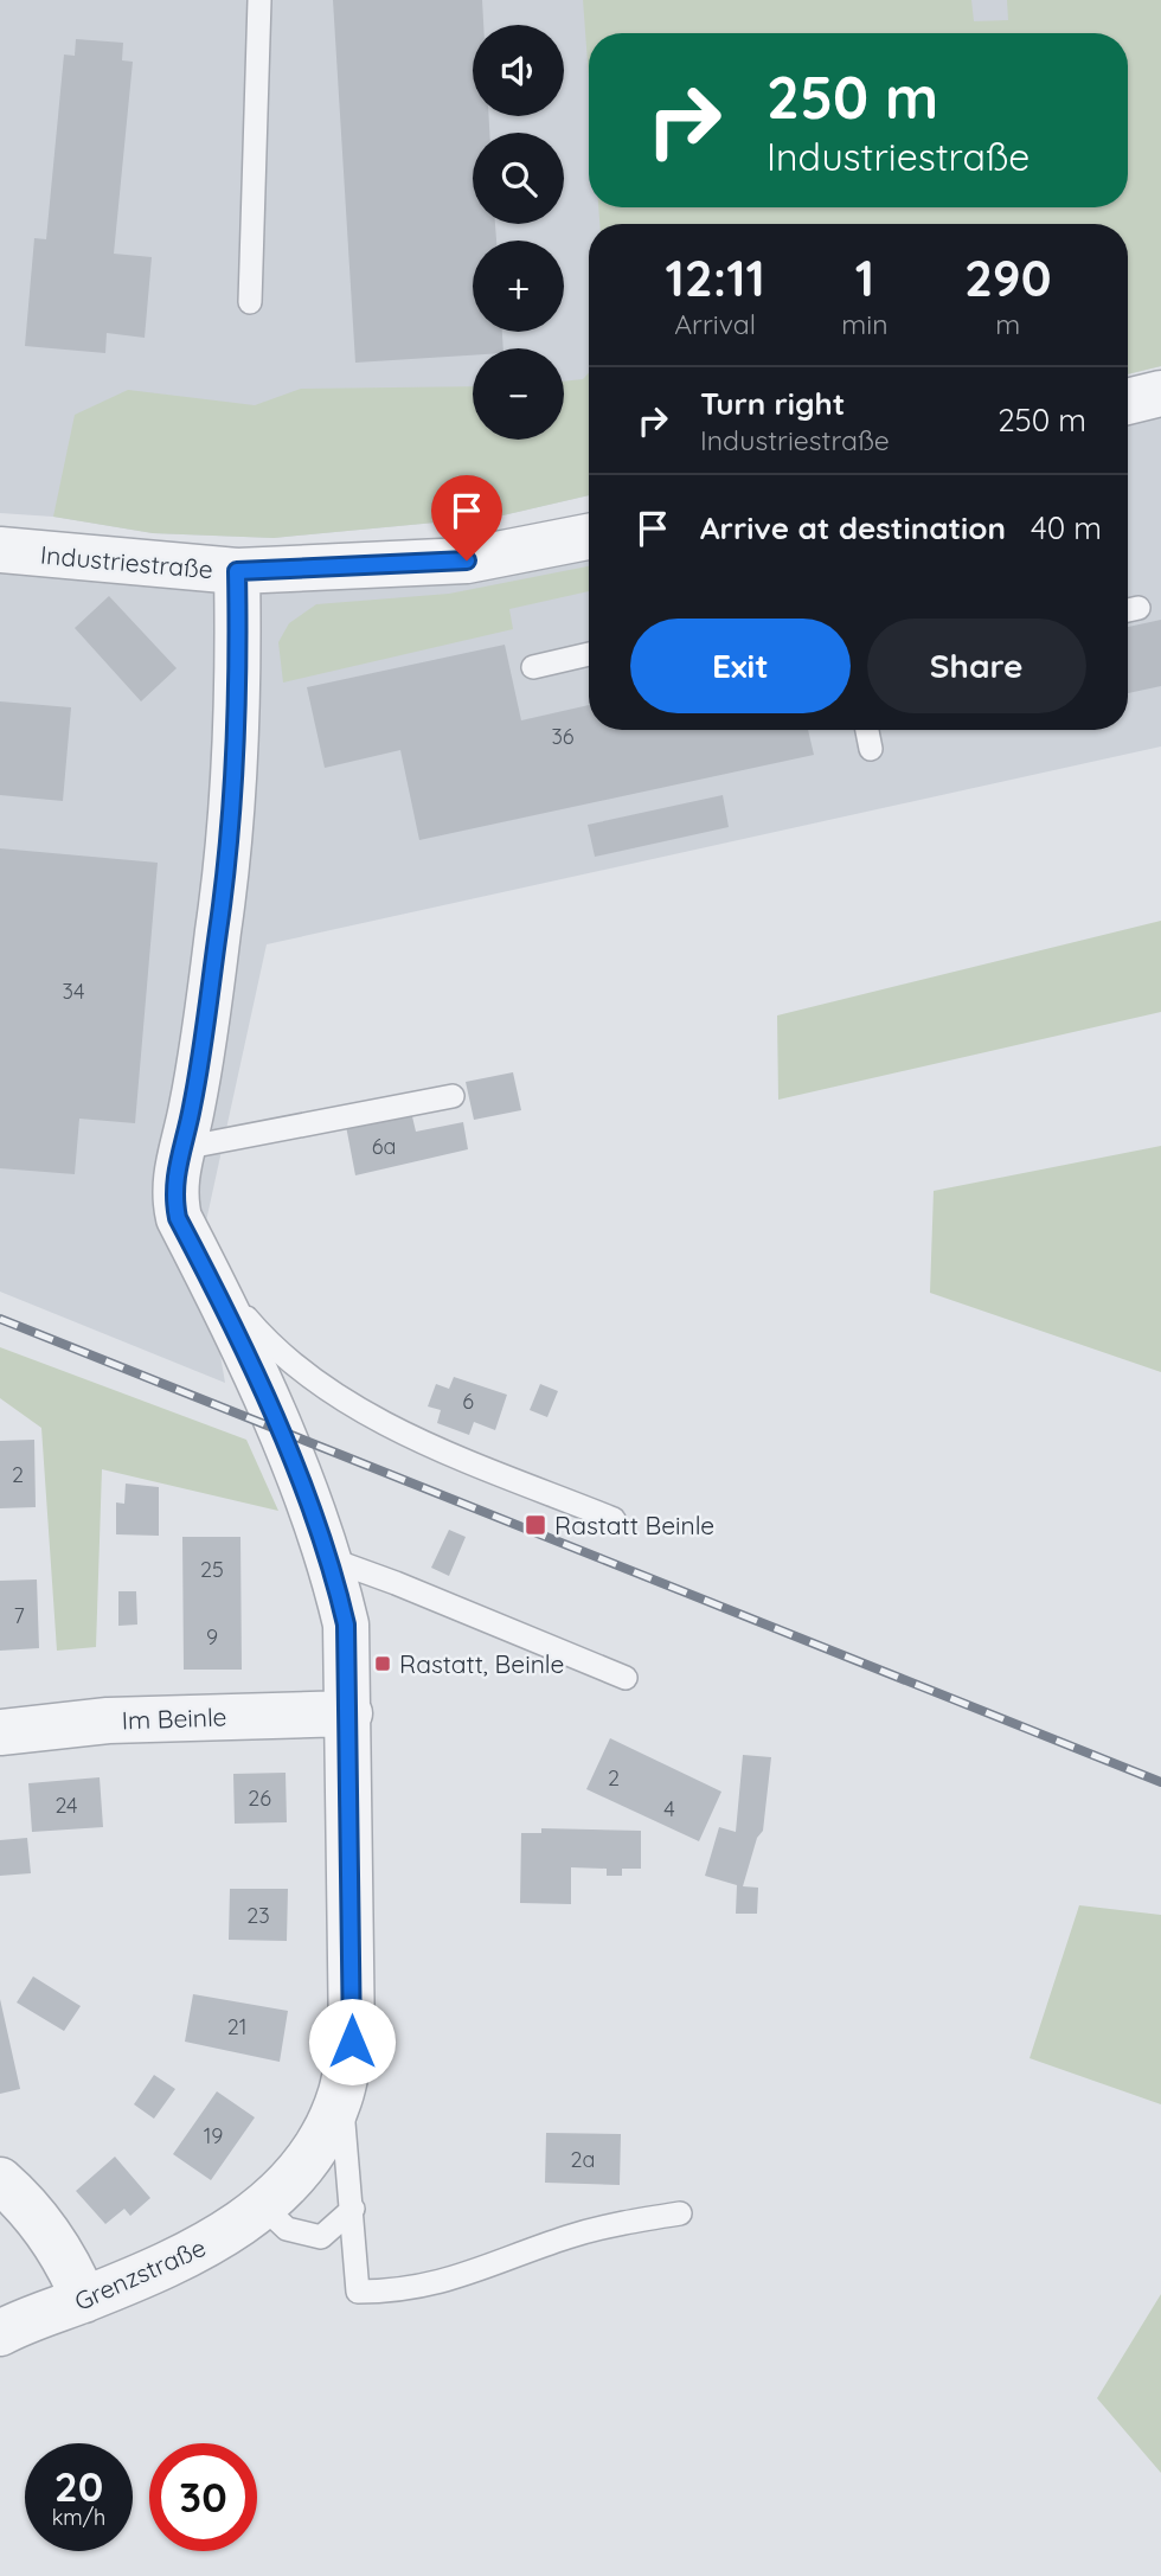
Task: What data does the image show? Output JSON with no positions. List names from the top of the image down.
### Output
{
  "streets": {
    "street": ["Industriestraße", "Im Beinle", "Grenzstraße"]
  },
  "crossings": [
    ["Industriestraße", "Grenzstraße"],
    ["Im Beinle", "Grenzstraße"]
  ],
  "places": {
    "transit": ["Rastatt Beinle", "Rastatt, Beinle"]
  },
  "house_numbers": [
    "36",
    "34",
    "6a",
    "6",
    "2",
    "25",
    "7",
    "9",
    "2",
    "26",
    "24",
    "4",
    "23",
    "21",
    "19",
    "2a"
  ],
  "page": {
    "map_buttons": ["+", "−"],
    "turn": ["250 m", "Industriestraße"],
    "eta": [
      "12:11",
      "Arrival",
      "1",
      "min",
      "290",
      "m"
    ],
    "list": [
      {
        "name": "Turn right",
        "note": "Industriestraße",
        "value": "250 m"
      },
      {
        "name": "Arrive at destination",
        "value": "40 m"
      }
    ],
    "buttons": ["Exit", "Share"],
    "speed": "20 km/h",
    "limit": "30"
  }
}
